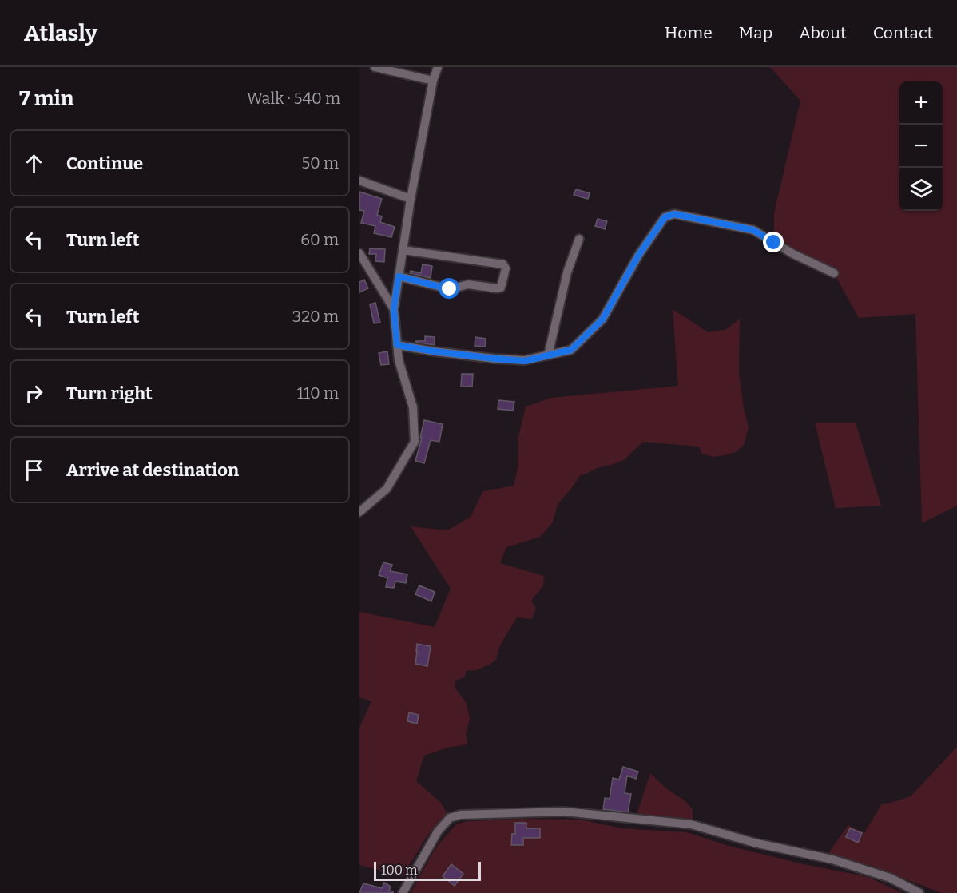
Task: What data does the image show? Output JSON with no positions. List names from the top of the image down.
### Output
{
  "scale_bar": "100 m",
  "page": {
    "header": "Atlasly",
    "nav": [
      "Home",
      "Map",
      "About",
      "Contact"
    ],
    "heading": ["7 min", "Walk · 540 m"],
    "map_buttons": ["+", "−"],
    "list": [
      ["Continue", "50 m"],
      ["Turn left", "60 m"],
      ["Turn left", "320 m"],
      ["Turn right", "110 m"],
      "Arrive at destination"
    ],
    "scale": "100 m"
  }
}
